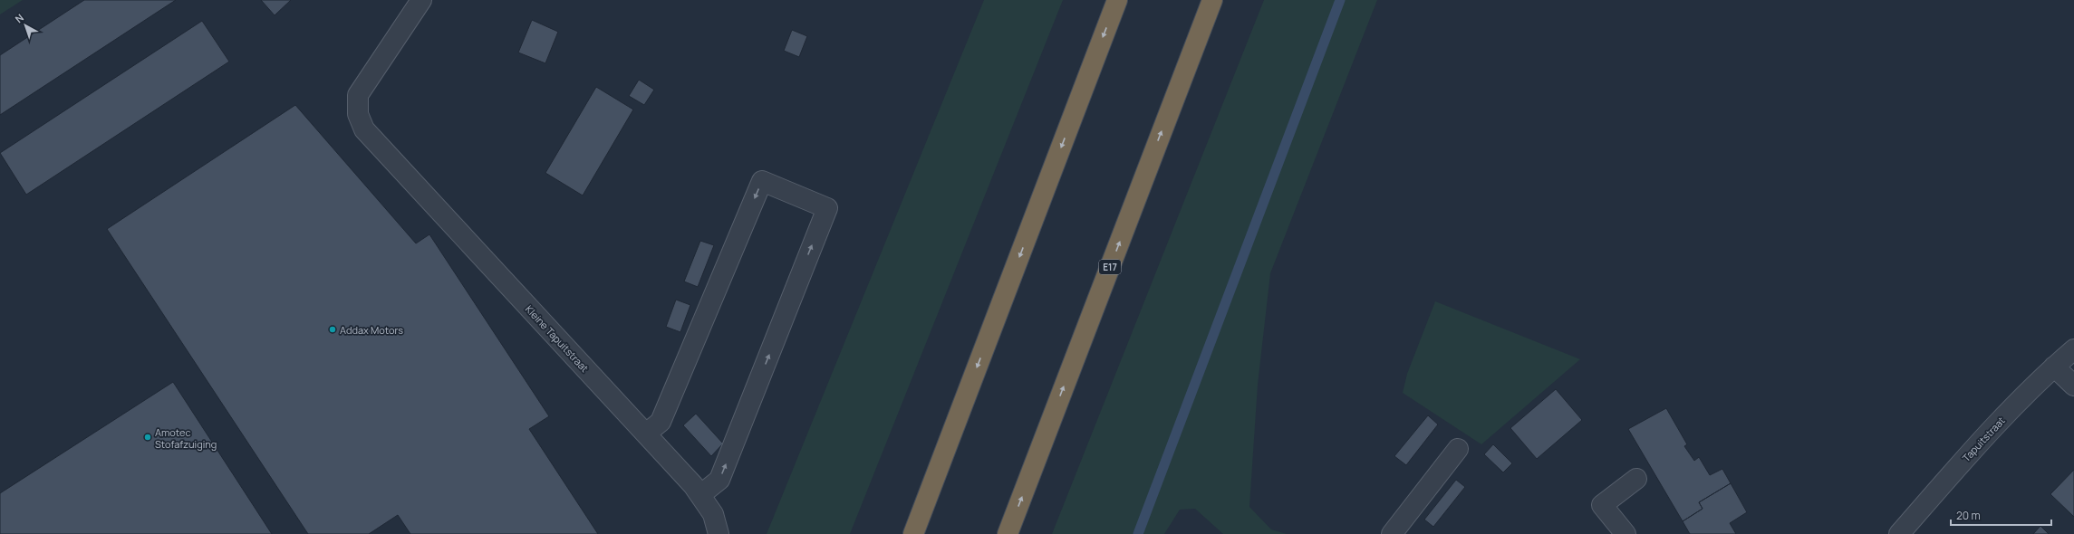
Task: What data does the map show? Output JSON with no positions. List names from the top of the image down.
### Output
{
  "streets": {
    "highway": ["E17"],
    "street": ["Kleine Tapuitstraat", "Tapuitstraat"]
  },
  "places": ["Addax Motors", "Amotec Stofafzuiging"],
  "scale_bar": "20 m",
  "north": "top left"
}
